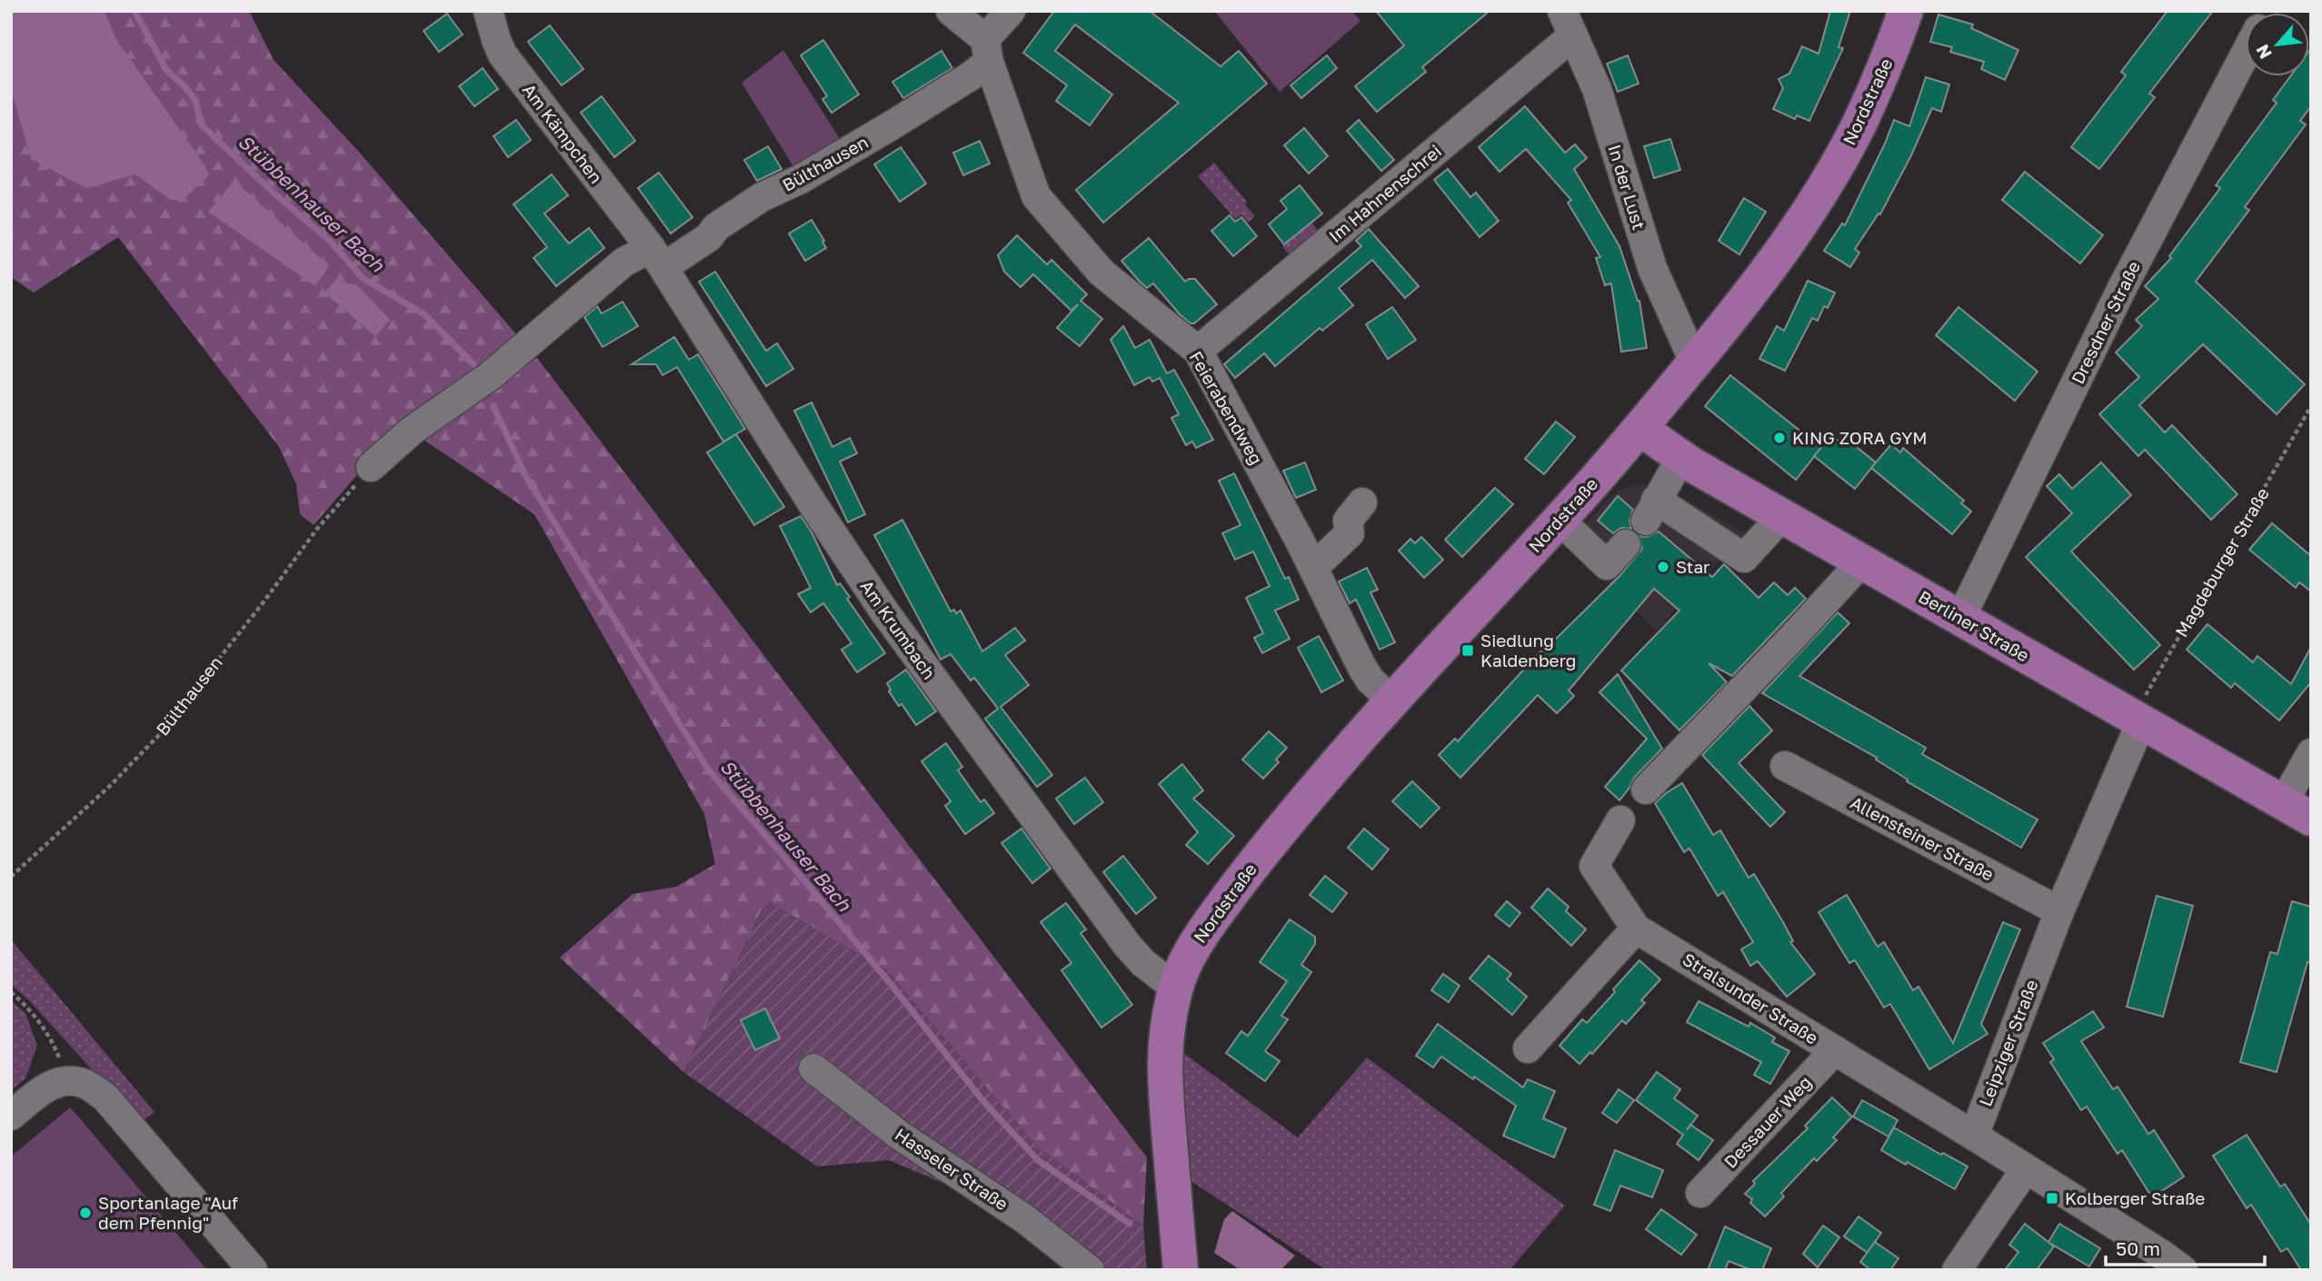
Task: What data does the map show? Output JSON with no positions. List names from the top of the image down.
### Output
{
  "streets": {
    "main road": ["Nordstraße", "Berliner Straße"],
    "street": [
      "Am Kämpchen",
      "Bülthausen",
      "In der Lust",
      "Im Hahnenschrei",
      "Dresdner Straße",
      "Feierabendweg",
      "Am Krumbach",
      "Allensteiner Straße",
      "Stralsunder Straße",
      "Leipziger Straße",
      "Dessauer Weg",
      "Hasseler Straße"
    ],
    "path": ["Magdeburger Straße"]
  },
  "crossings": [
    ["Nordstraße", "In der Lust"],
    ["Nordstraße", "Feierabendweg"],
    ["Nordstraße", "Berliner Straße"],
    ["Nordstraße", "Am Krumbach"],
    ["Am Kämpchen", "Bülthausen"],
    ["Am Kämpchen", "Am Krumbach"],
    ["Bülthausen", "Feierabendweg"],
    ["Bülthausen", "Am Krumbach"],
    ["In der Lust", "Im Hahnenschrei"],
    ["Im Hahnenschrei", "Feierabendweg"],
    ["Dresdner Straße", "Berliner Straße"],
    ["Magdeburger Straße", "Berliner Straße"],
    ["Magdeburger Straße", "Leipziger Straße"],
    ["Berliner Straße", "Leipziger Straße"],
    ["Allensteiner Straße", "Leipziger Straße"],
    ["Stralsunder Straße", "Leipziger Straße"],
    ["Stralsunder Straße", "Dessauer Weg"]
  ],
  "water": ["Stübbenhauser Bach"],
  "places": {
    "other": ["KING ZORA GYM", "Star", "Sportanlage \"Auf dem Pfennig\""],
    "transit": ["Siedlung Kaldenberg", "Kolberger Straße"]
  },
  "scale_bar": "50 m",
  "north": "bottom left"
}
